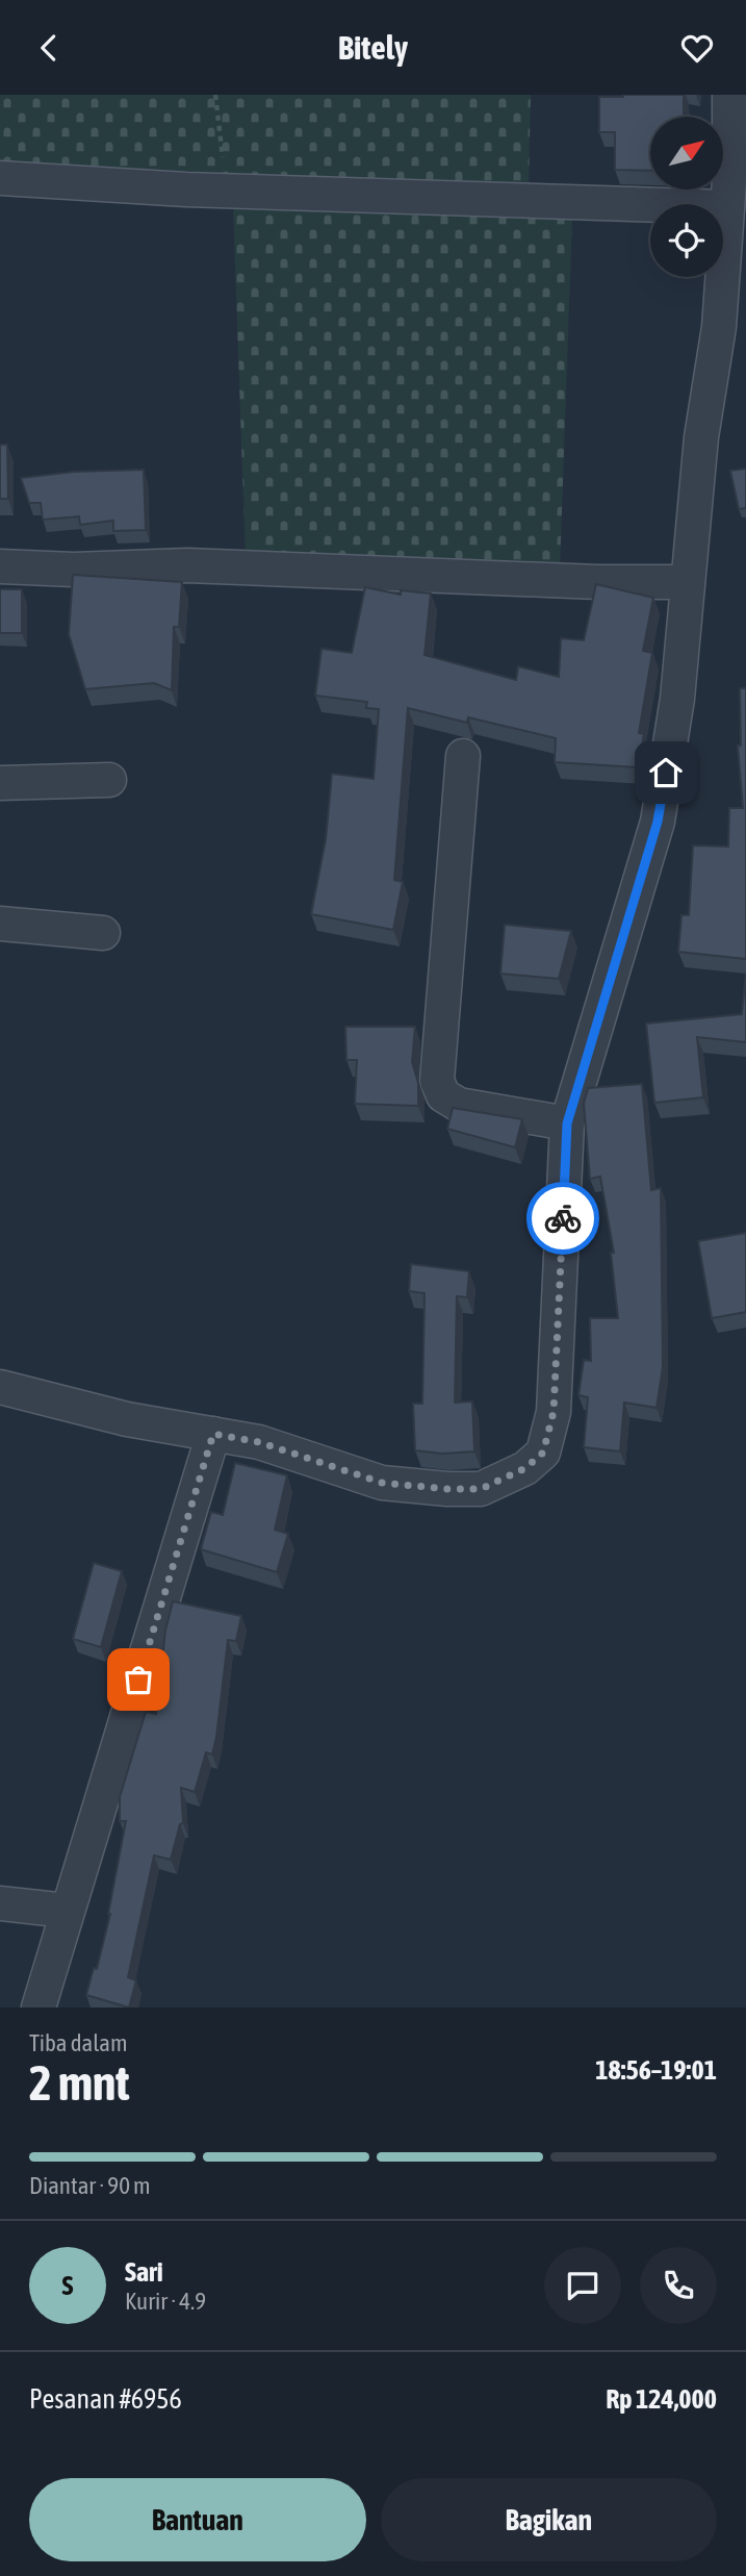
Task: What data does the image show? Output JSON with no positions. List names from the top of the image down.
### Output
{
  "north": "top right",
  "page": {
    "header": "Bitely",
    "heading": ["2 mnt", "Tiba dalam", "18:56–19:01"],
    "panel": [
      "Sari",
      "Kurir · 4.9",
      "Pesanan #6956",
      "Rp 124,000"
    ],
    "bar": "Diantar · 90 m",
    "round": "S",
    "buttons": ["Bantuan", "Bagikan"]
  }
}
